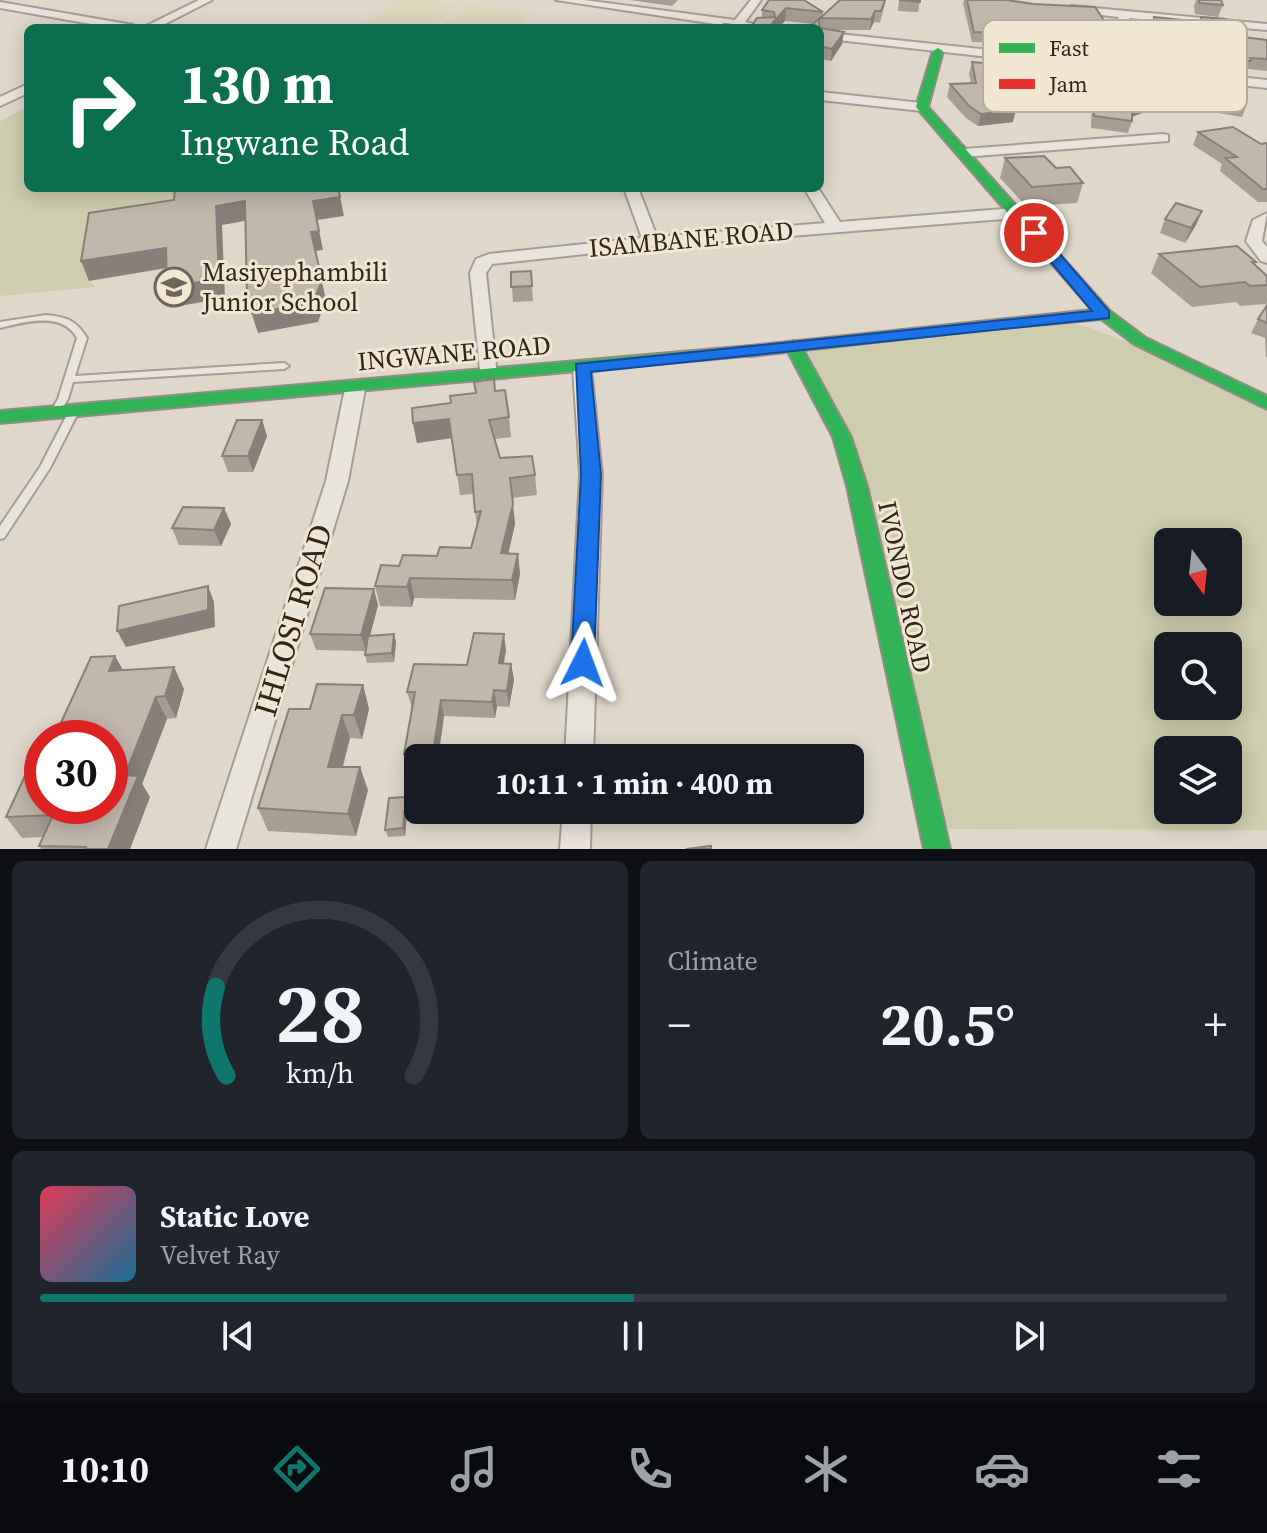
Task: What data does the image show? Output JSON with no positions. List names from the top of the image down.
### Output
{
  "streets": {
    "street": [
      "ISAMBANE ROAD",
      "INGWANE ROAD",
      "IVONDO ROAD",
      "IHLOSI ROAD"
    ]
  },
  "crossings": [
    ["ISAMBANE ROAD", "INGWANE ROAD"],
    ["INGWANE ROAD", "IVONDO ROAD"],
    ["INGWANE ROAD", "IHLOSI ROAD"]
  ],
  "places": {
    "school or university": ["Masiyephambili Junior School"]
  },
  "legend": ["Fast", "Jam"],
  "north": "bottom",
  "page": {
    "turn": ["130 m", "Ingwane Road"],
    "limit": "30",
    "trip": "10:11 · 1 min · 400 m",
    "tile": "Climate",
    "heat": ["−", "20.5°", "+"],
    "song": ["Static Love", "Velvet Ray"],
    "tabs": "10:10",
    "gauge": ["28", "km/h"]
  }
}
